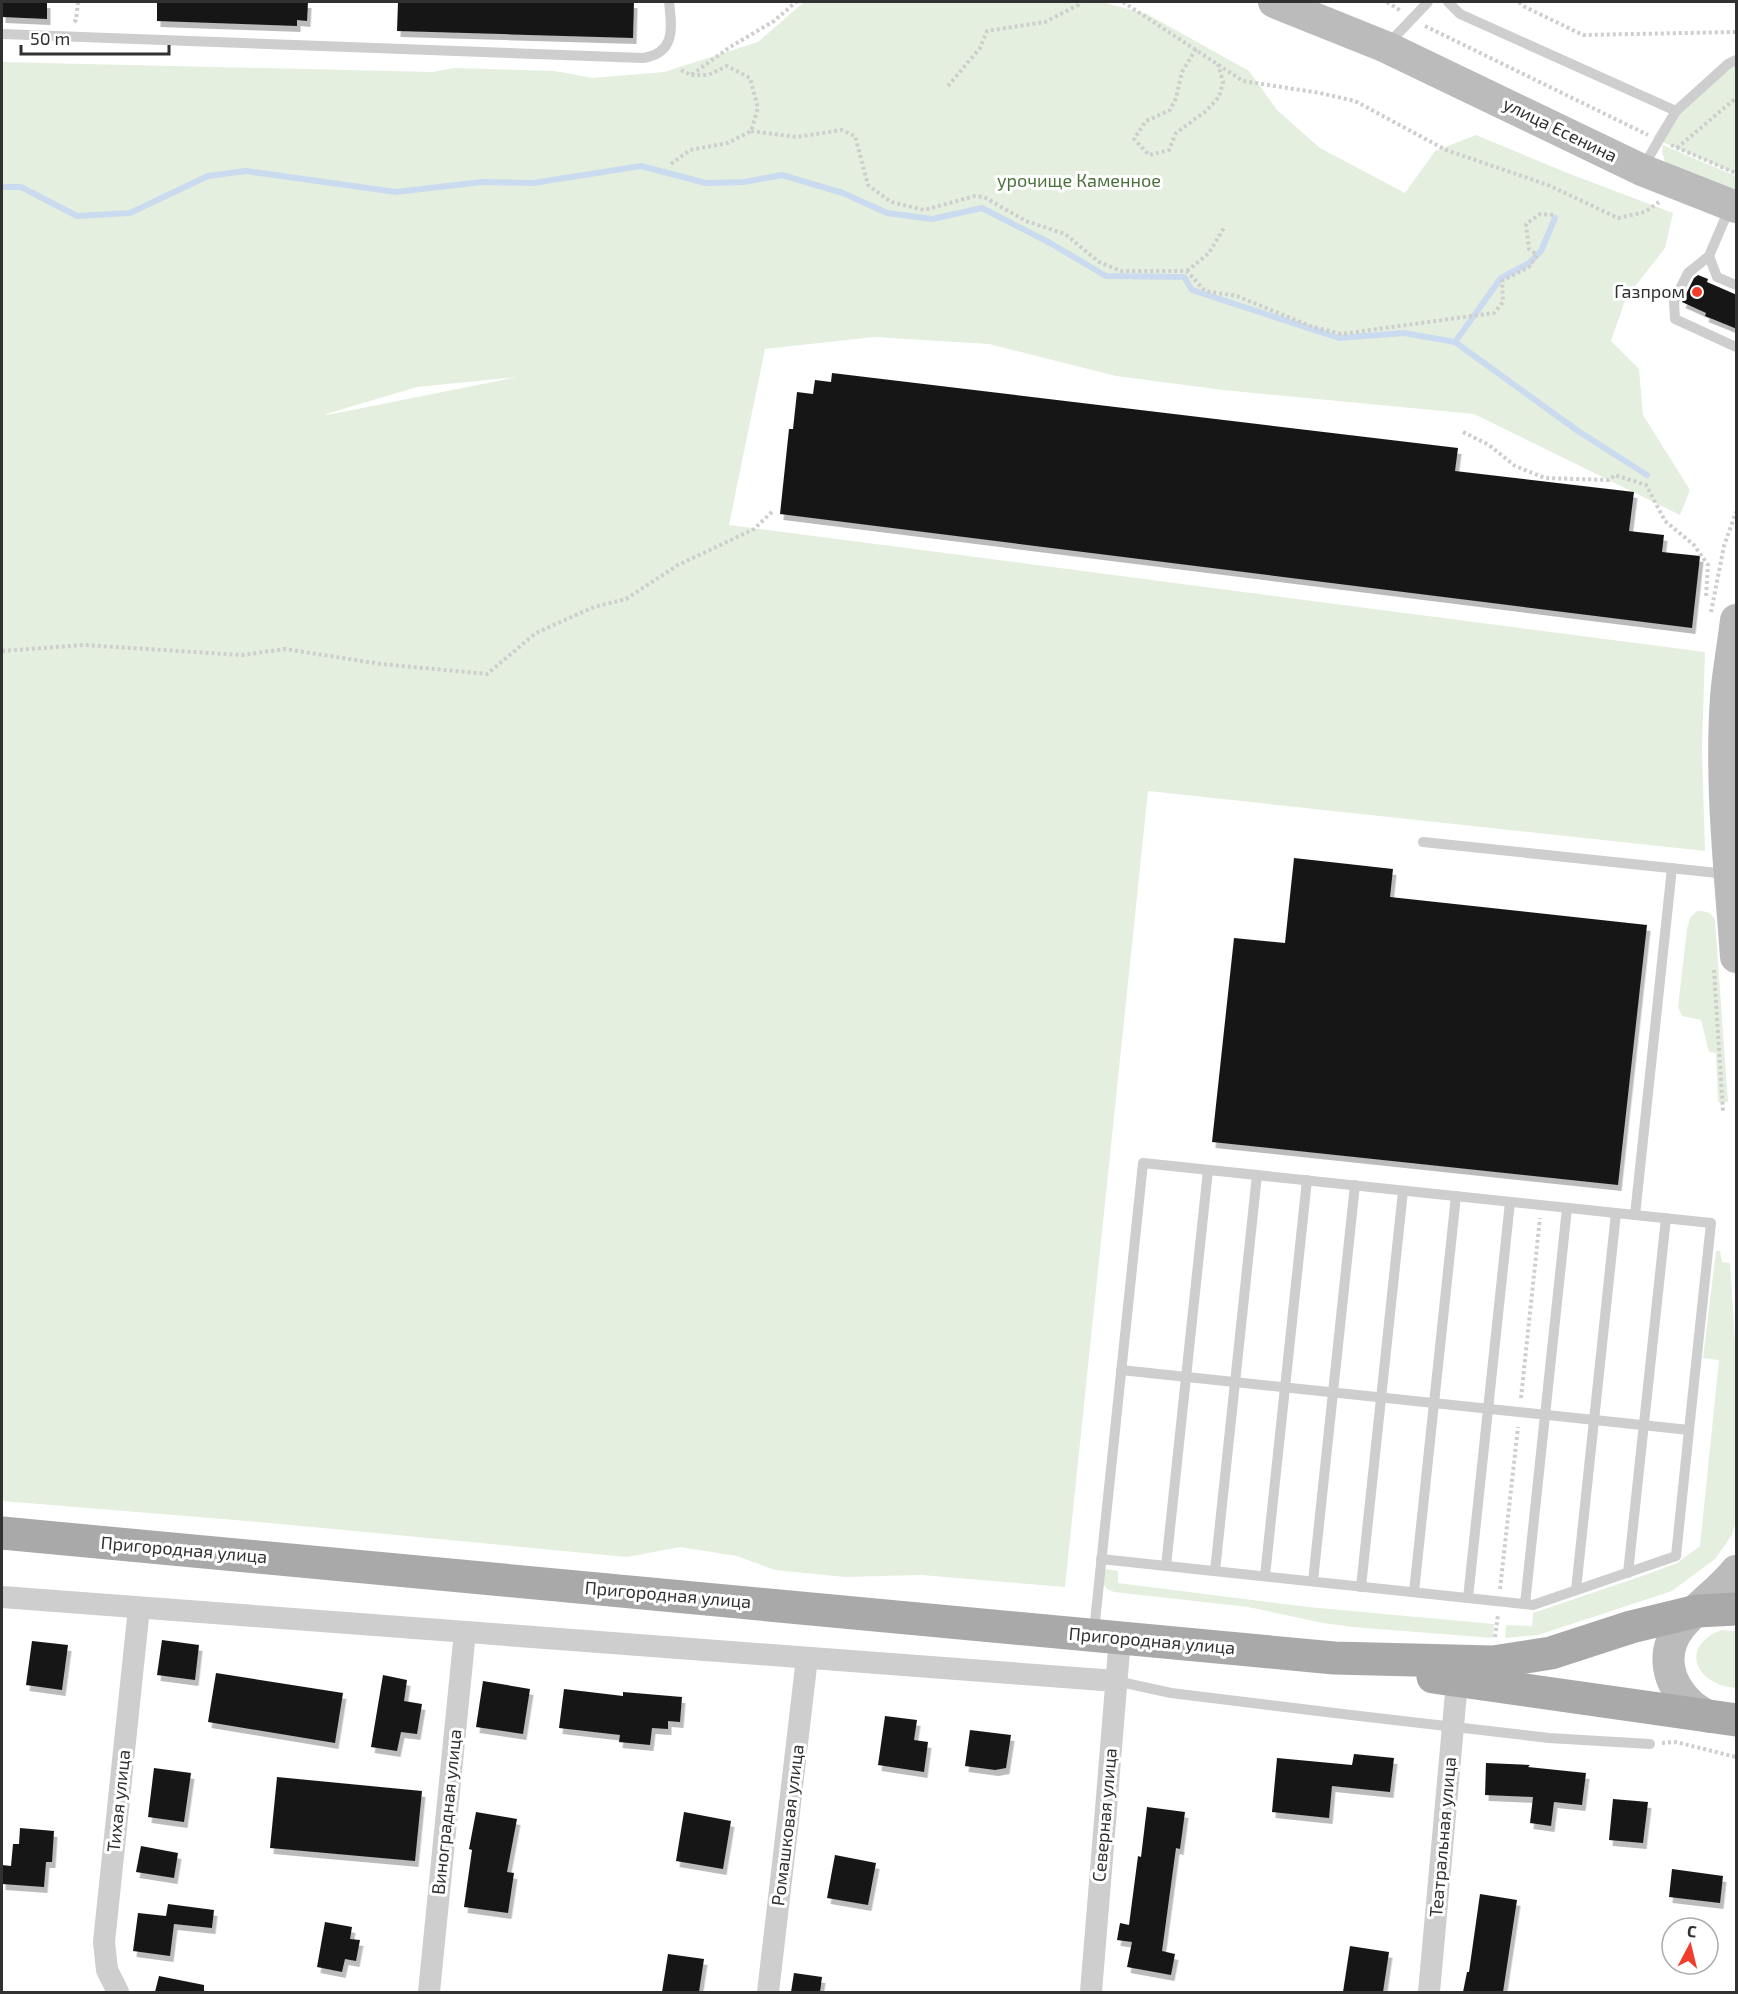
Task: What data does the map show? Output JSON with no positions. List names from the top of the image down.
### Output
{
  "streets": {
    "main road": ["Пригородная улица"],
    "street": [
      "улица Есенина",
      "Тихая улица",
      "Виноградная улица",
      "Северная улица",
      "Ромашковая улица",
      "Театральная улица"
    ]
  },
  "crossings": [
    ["Пригородная улица", "Северная улица"],
    ["Пригородная улица", "Театральная улица"]
  ],
  "parks": ["урочище Каменное"],
  "places": ["Газпром"],
  "scale_bar": "50 m",
  "north": "top"
}
